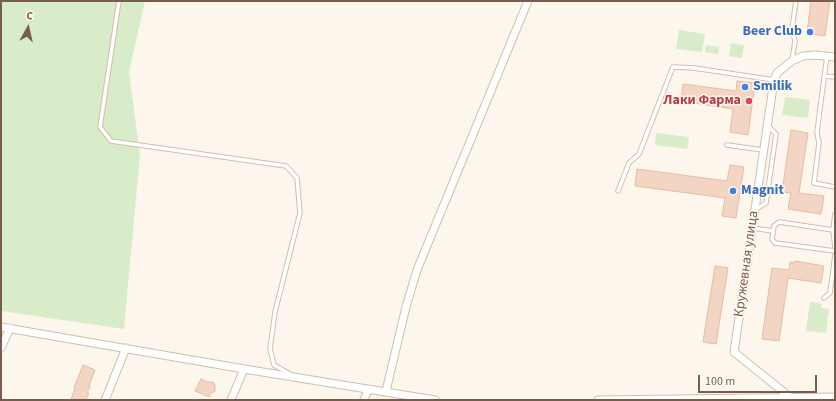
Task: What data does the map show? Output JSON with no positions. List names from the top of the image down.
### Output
{
  "streets": {
    "street": ["Кружевная улица"]
  },
  "places": [
    "Beer Club",
    "Smilik",
    "Лаки Фарма",
    "Magnit"
  ],
  "scale_bar": "100 m",
  "north": "top"
}
